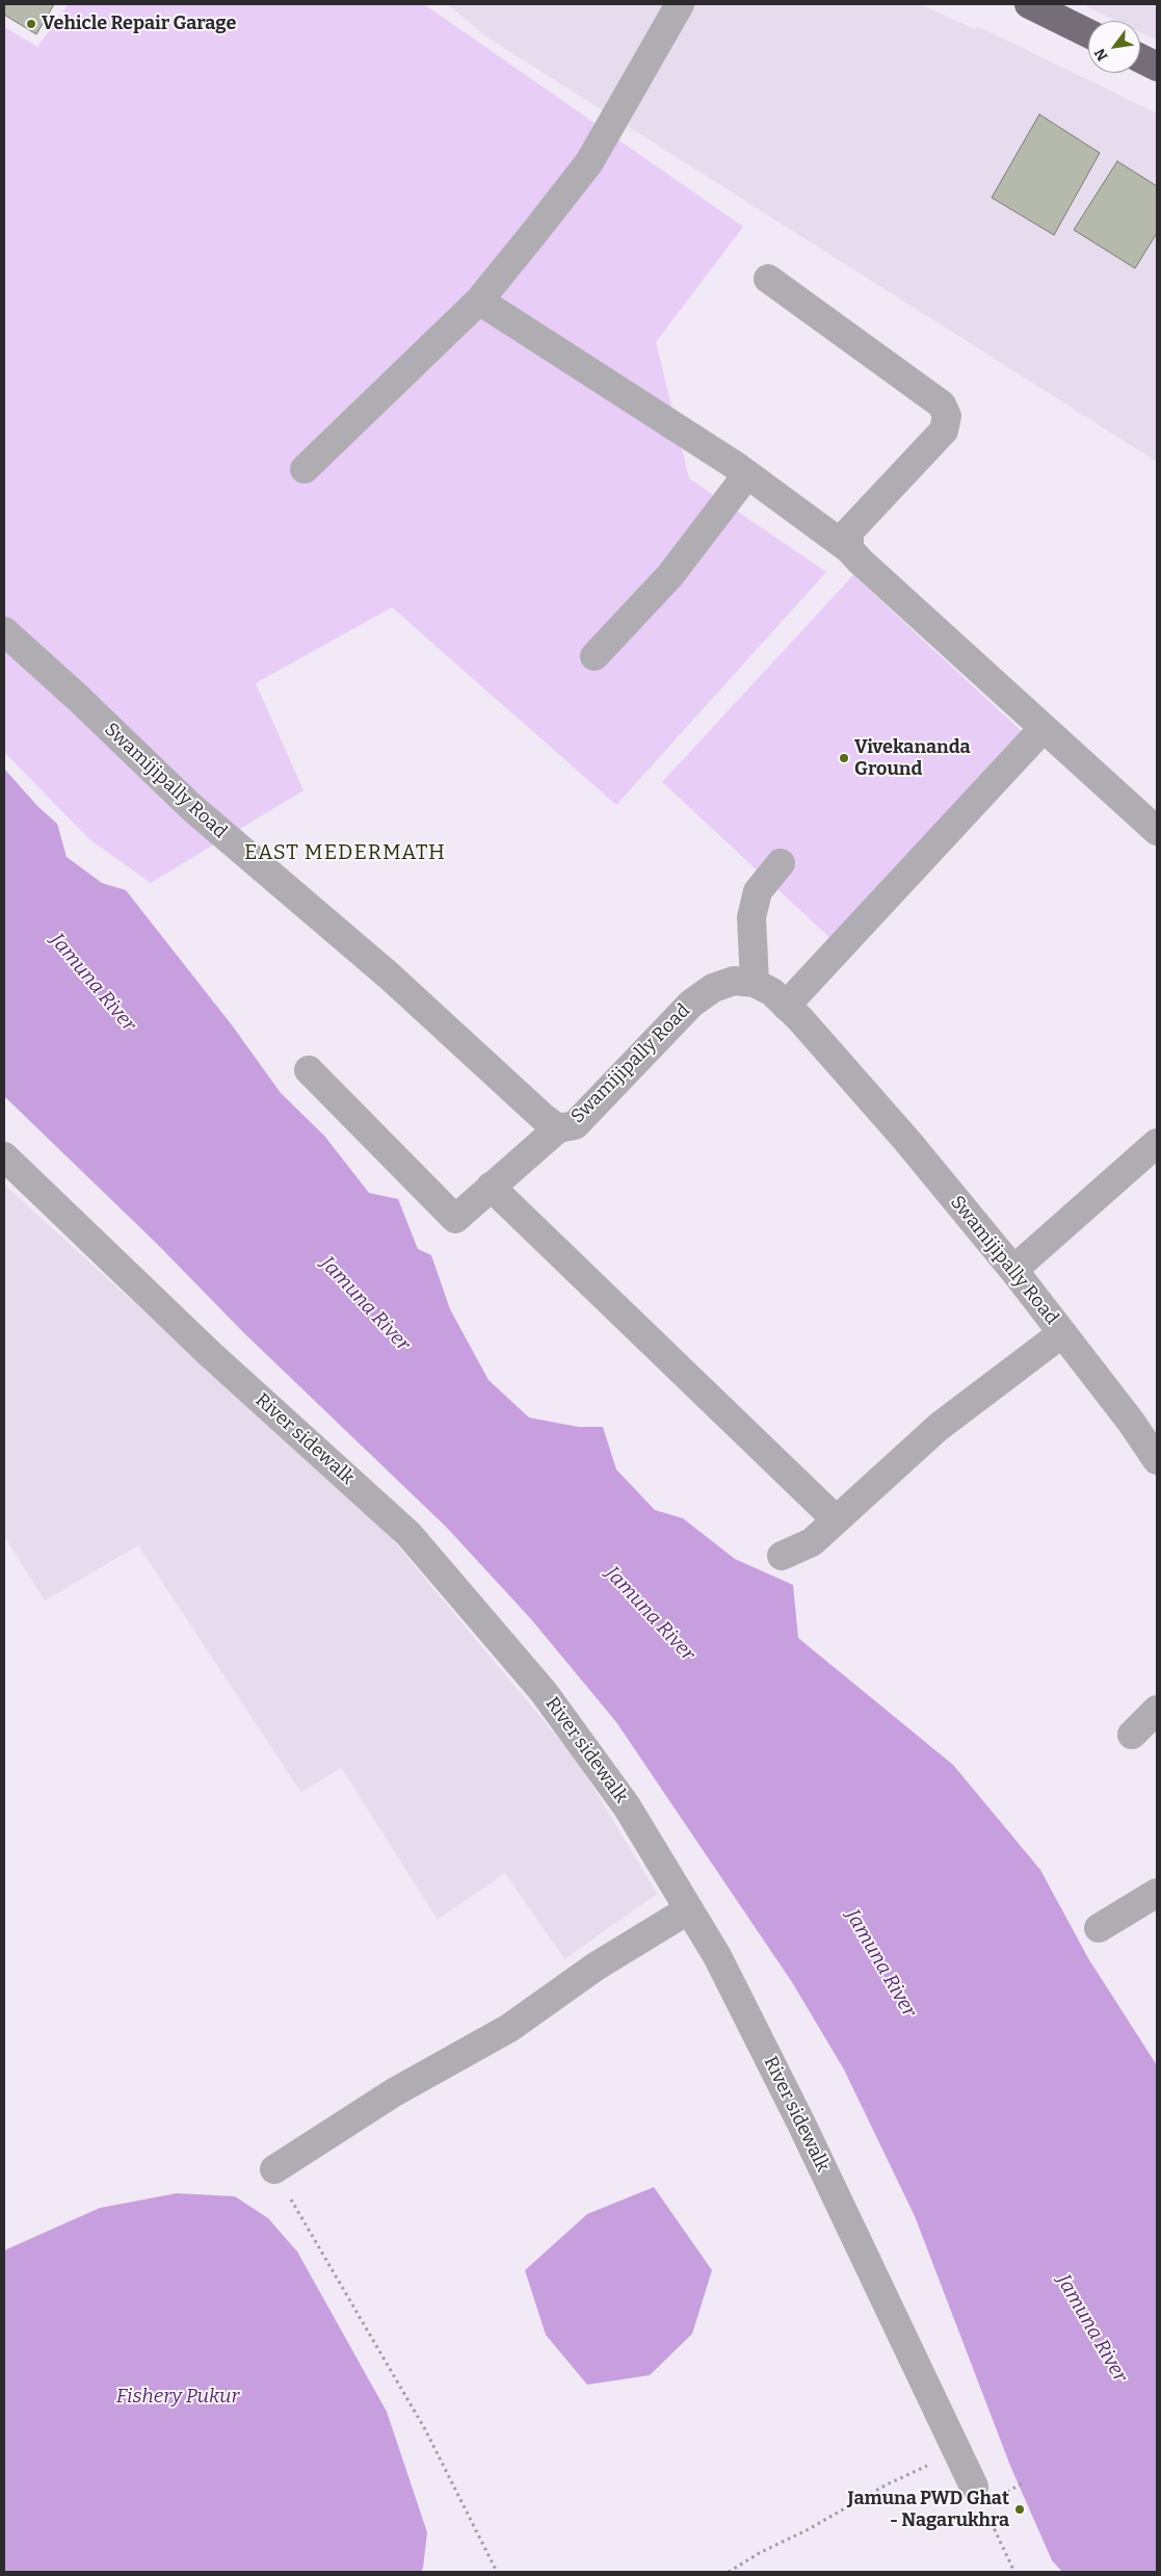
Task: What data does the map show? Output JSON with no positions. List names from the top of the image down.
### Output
{
  "streets": {
    "street": ["Swamijipally Road", "River sidewalk"]
  },
  "districts": ["EAST MEDERMATH"],
  "water": ["Jamuna River", "Fishery Pukur"],
  "places": ["Vehicle Repair Garage", "Vivekananda Ground", "Jamuna PWD Ghat - Nagarukhra"],
  "north": "bottom left"
}
